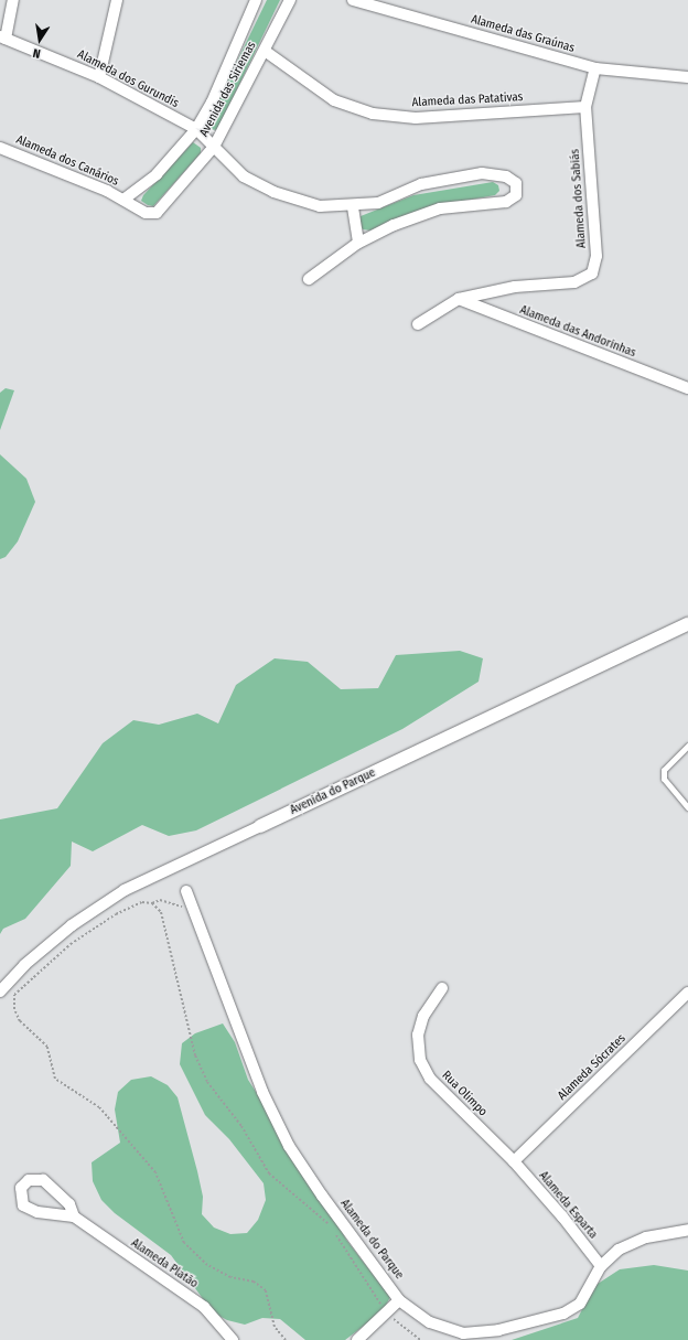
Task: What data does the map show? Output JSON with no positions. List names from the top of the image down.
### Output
{
  "streets": {
    "street": [
      "Alameda das Graúnas",
      "Alameda dos Gurundis",
      "Avenida das Siriemas",
      "Alameda das Patativas",
      "Alameda dos Canários",
      "Alameda dos Sabiás",
      "Alameda das Andorinhas",
      "Avenida do Parque",
      "Alameda Sócrates",
      "Rua Olimpo",
      "Alameda Esparta",
      "Alameda do Parque",
      "Alameda Platão"
    ]
  },
  "crossings": [
    ["Alameda das Graúnas", "Alameda dos Sabiás"],
    ["Alameda dos Gurundis", "Avenida das Siriemas"],
    ["Avenida das Siriemas", "Alameda das Patativas"],
    ["Avenida das Siriemas", "Alameda dos Canários"],
    ["Alameda das Patativas", "Alameda dos Sabiás"],
    ["Alameda dos Sabiás", "Alameda das Andorinhas"],
    ["Alameda Sócrates", "Rua Olimpo"],
    ["Alameda Sócrates", "Alameda Esparta"],
    ["Rua Olimpo", "Alameda Esparta"],
    ["Alameda Esparta", "Alameda do Parque"]
  ],
  "north": "bottom"
}
